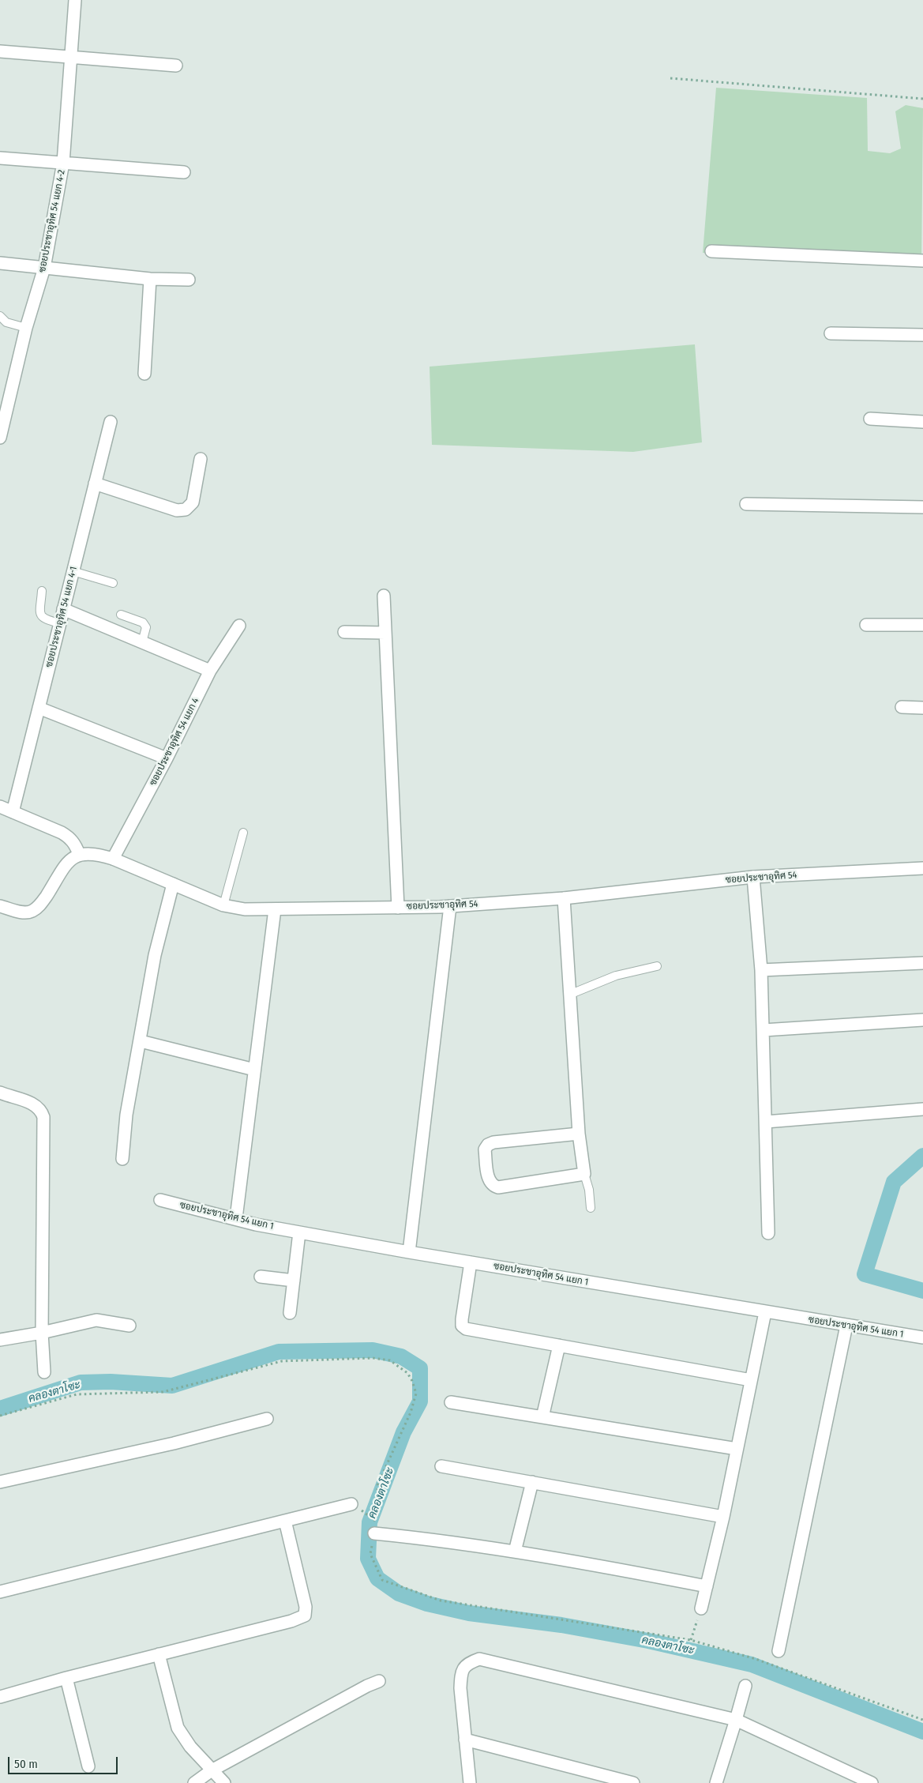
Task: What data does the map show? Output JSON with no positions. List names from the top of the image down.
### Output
{
  "streets": {
    "street": [
      "ซอยประชาอุทิศ 54 แยก 4-2",
      "ซอยประชาอุทิศ 54 แยก 4-1",
      "ซอยประชาอุทิศ 54 แยก 4",
      "ซอยประชาอุทิศ 54",
      "ซอยประชาอุทิศ 54 แยก 1"
    ]
  },
  "crossings": [
    ["ซอยประชาอุทิศ 54 แยก 4", "ซอยประชาอุทิศ 54"]
  ],
  "water": ["คลองตาโซะ"],
  "scale_bar": "50 m"
}
